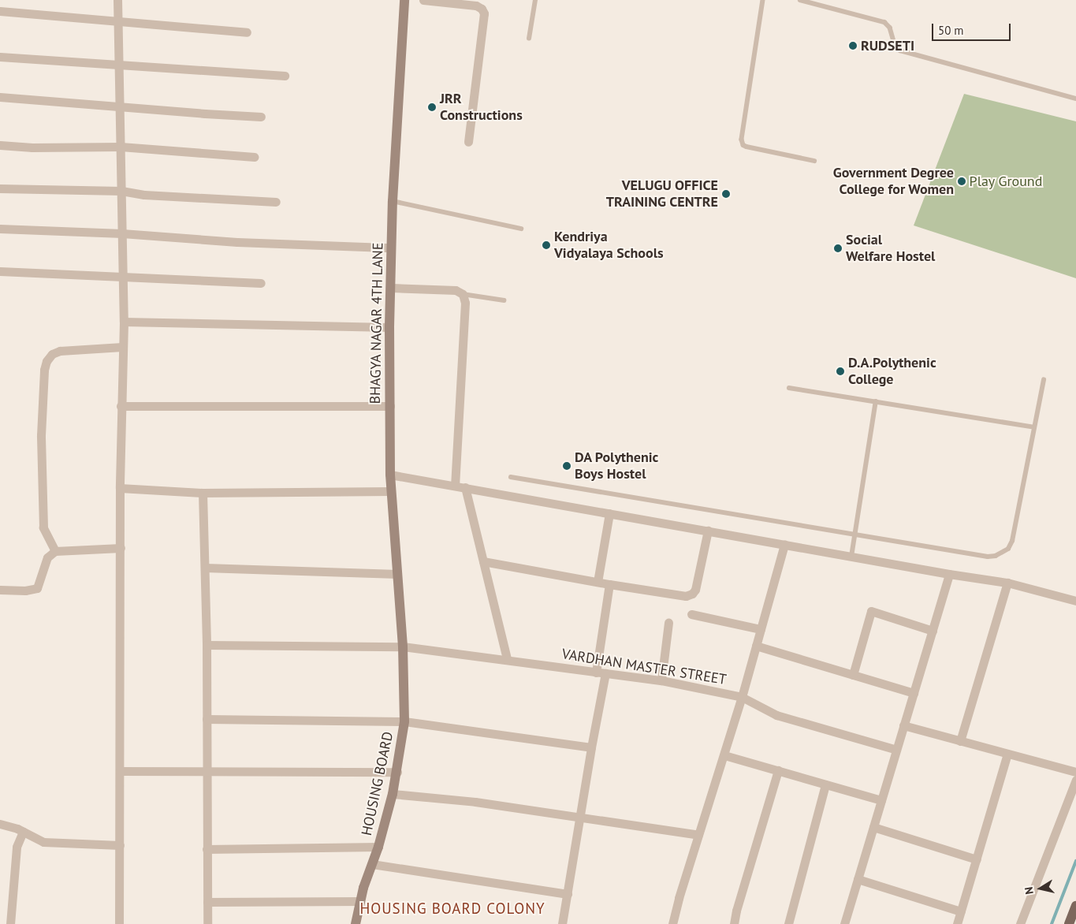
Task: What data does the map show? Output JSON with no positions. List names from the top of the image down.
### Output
{
  "streets": {
    "main road": ["BHAGYA NAGAR 4TH LANE", "HOUSING BOARD"],
    "street": ["VARDHAN MASTER STREET"]
  },
  "crossings": [
    ["BHAGYA NAGAR 4TH LANE", "VARDHAN MASTER STREET"],
    ["BHAGYA NAGAR 4TH LANE", "HOUSING BOARD"],
    ["VARDHAN MASTER STREET", "HOUSING BOARD"]
  ],
  "districts": ["HOUSING BOARD COLONY"],
  "parks": ["Play Ground"],
  "places": [
    "RUDSETI",
    "JRR Constructions",
    "Government Degree College for Women",
    "VELUGU OFFICE TRAINING CENTRE",
    "Kendriya Vidyalaya Schools",
    "Social Welfare Hostel",
    "D.A.Polythenic College",
    "DA Polythenic Boys Hostel"
  ],
  "scale_bar": "50 m",
  "north": "left"
}
